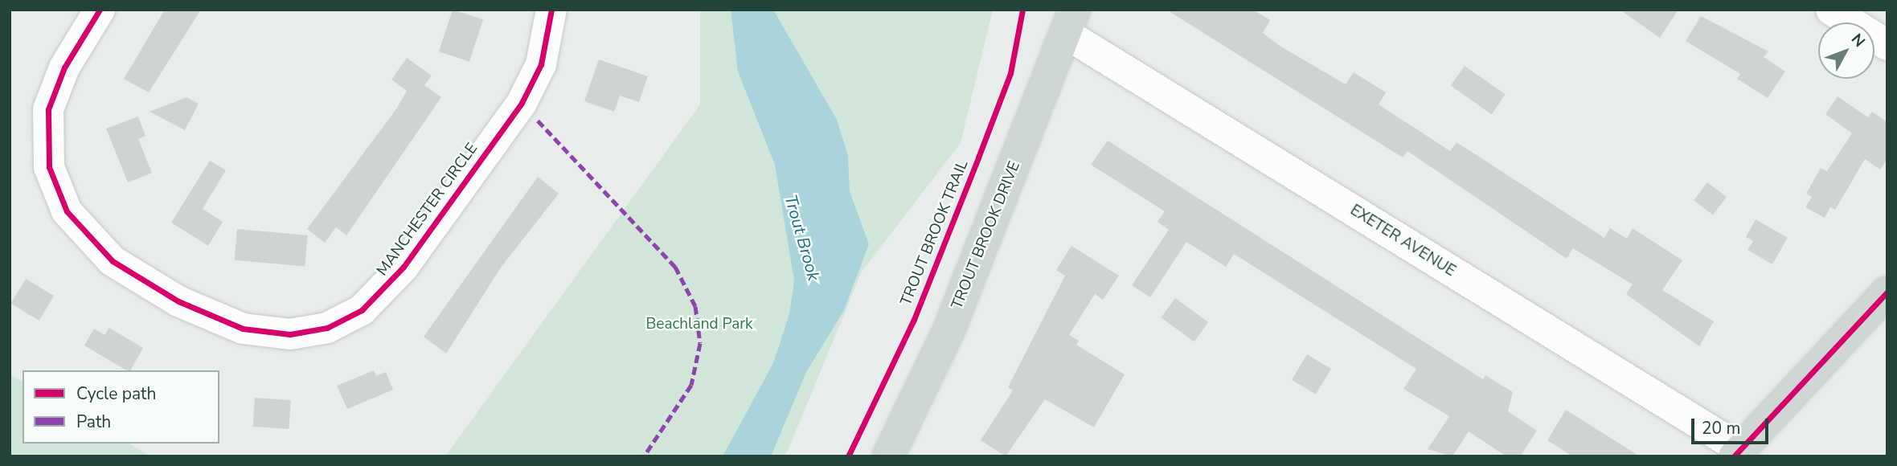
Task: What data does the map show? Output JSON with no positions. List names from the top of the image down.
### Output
{
  "streets": {
    "main road": ["TROUT BROOK DRIVE"],
    "street": ["MANCHESTER CIRCLE", "EXETER AVENUE"],
    "cycle path": ["TROUT BROOK TRAIL"]
  },
  "crossings": [
    ["TROUT BROOK DRIVE", "EXETER AVENUE"]
  ],
  "water": ["Trout Brook"],
  "parks": ["Beachland Park"],
  "legend": ["Cycle path", "Path"],
  "scale_bar": "20 m",
  "north": "top right"
}
